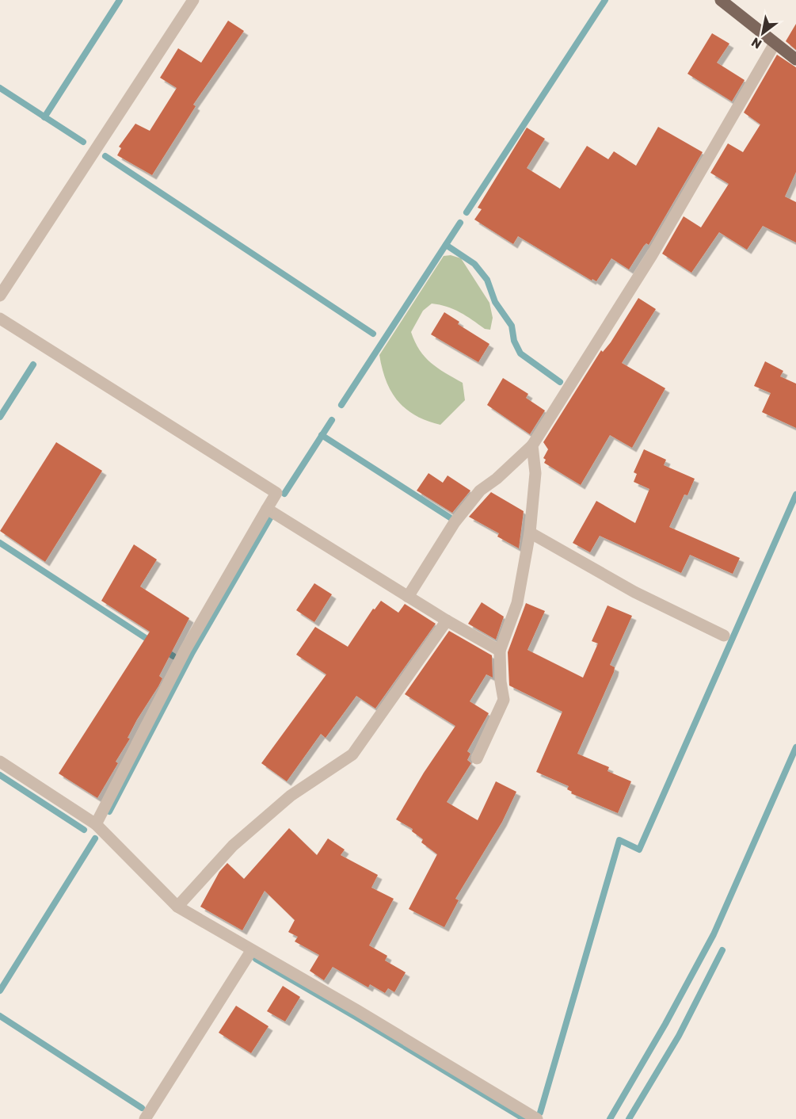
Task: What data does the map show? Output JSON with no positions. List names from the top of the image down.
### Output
{
  "north": "bottom left"
}
